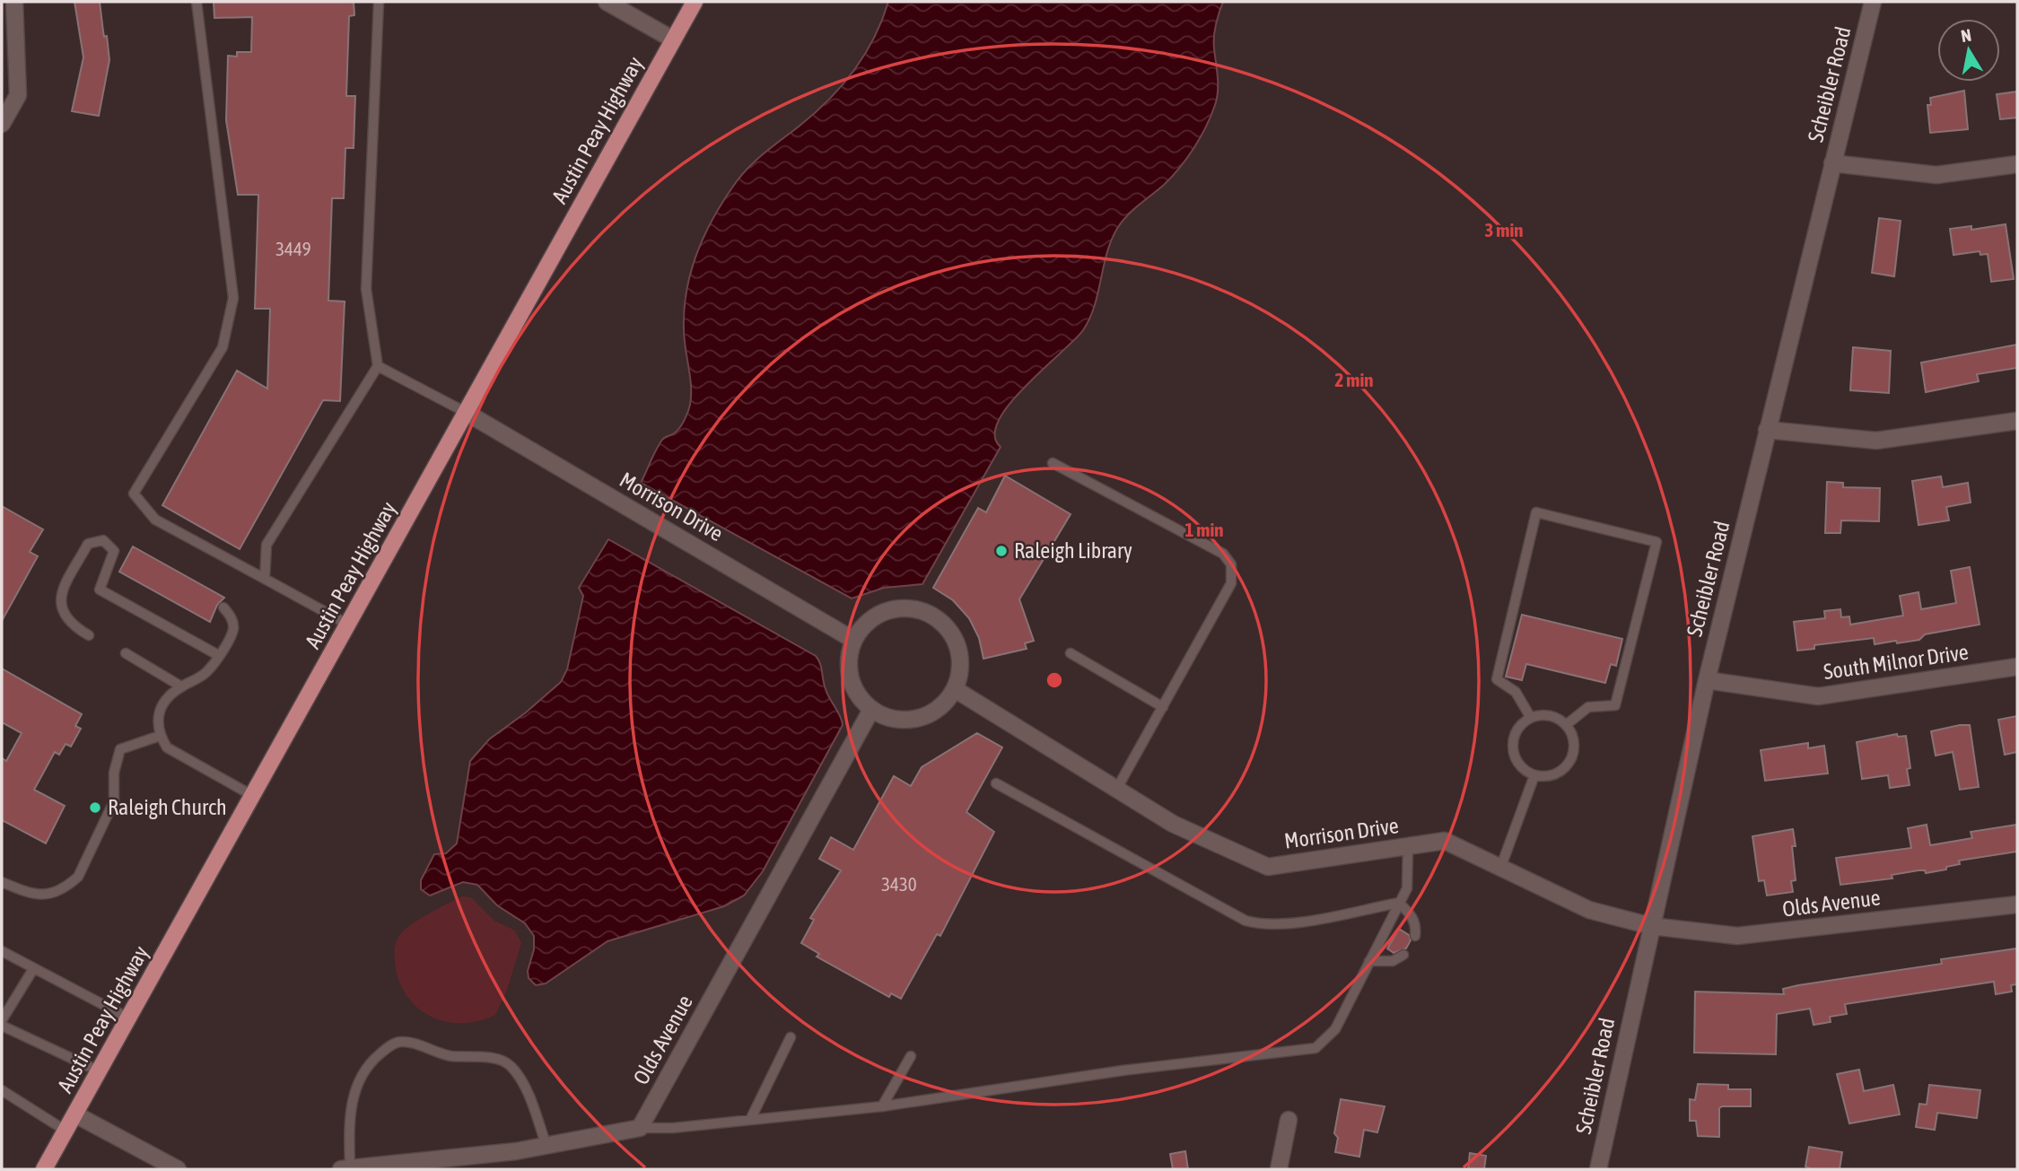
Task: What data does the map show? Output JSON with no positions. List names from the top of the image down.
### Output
{
  "streets": {
    "main road": ["Austin Peay Highway"],
    "street": [
      "Scheibler Road",
      "Morrison Drive",
      "South Milnor Drive",
      "Olds Avenue"
    ]
  },
  "crossings": [
    ["Scheibler Road", "Morrison Drive"],
    ["Scheibler Road", "South Milnor Drive"],
    ["Scheibler Road", "Olds Avenue"],
    ["Austin Peay Highway", "Morrison Drive"],
    ["Morrison Drive", "Olds Avenue"]
  ],
  "places": ["Raleigh Library", "Raleigh Church"],
  "house_numbers": ["3449", "3430"],
  "north": "top",
  "rings": ["3 min", "2 min", "1 min"]
}
